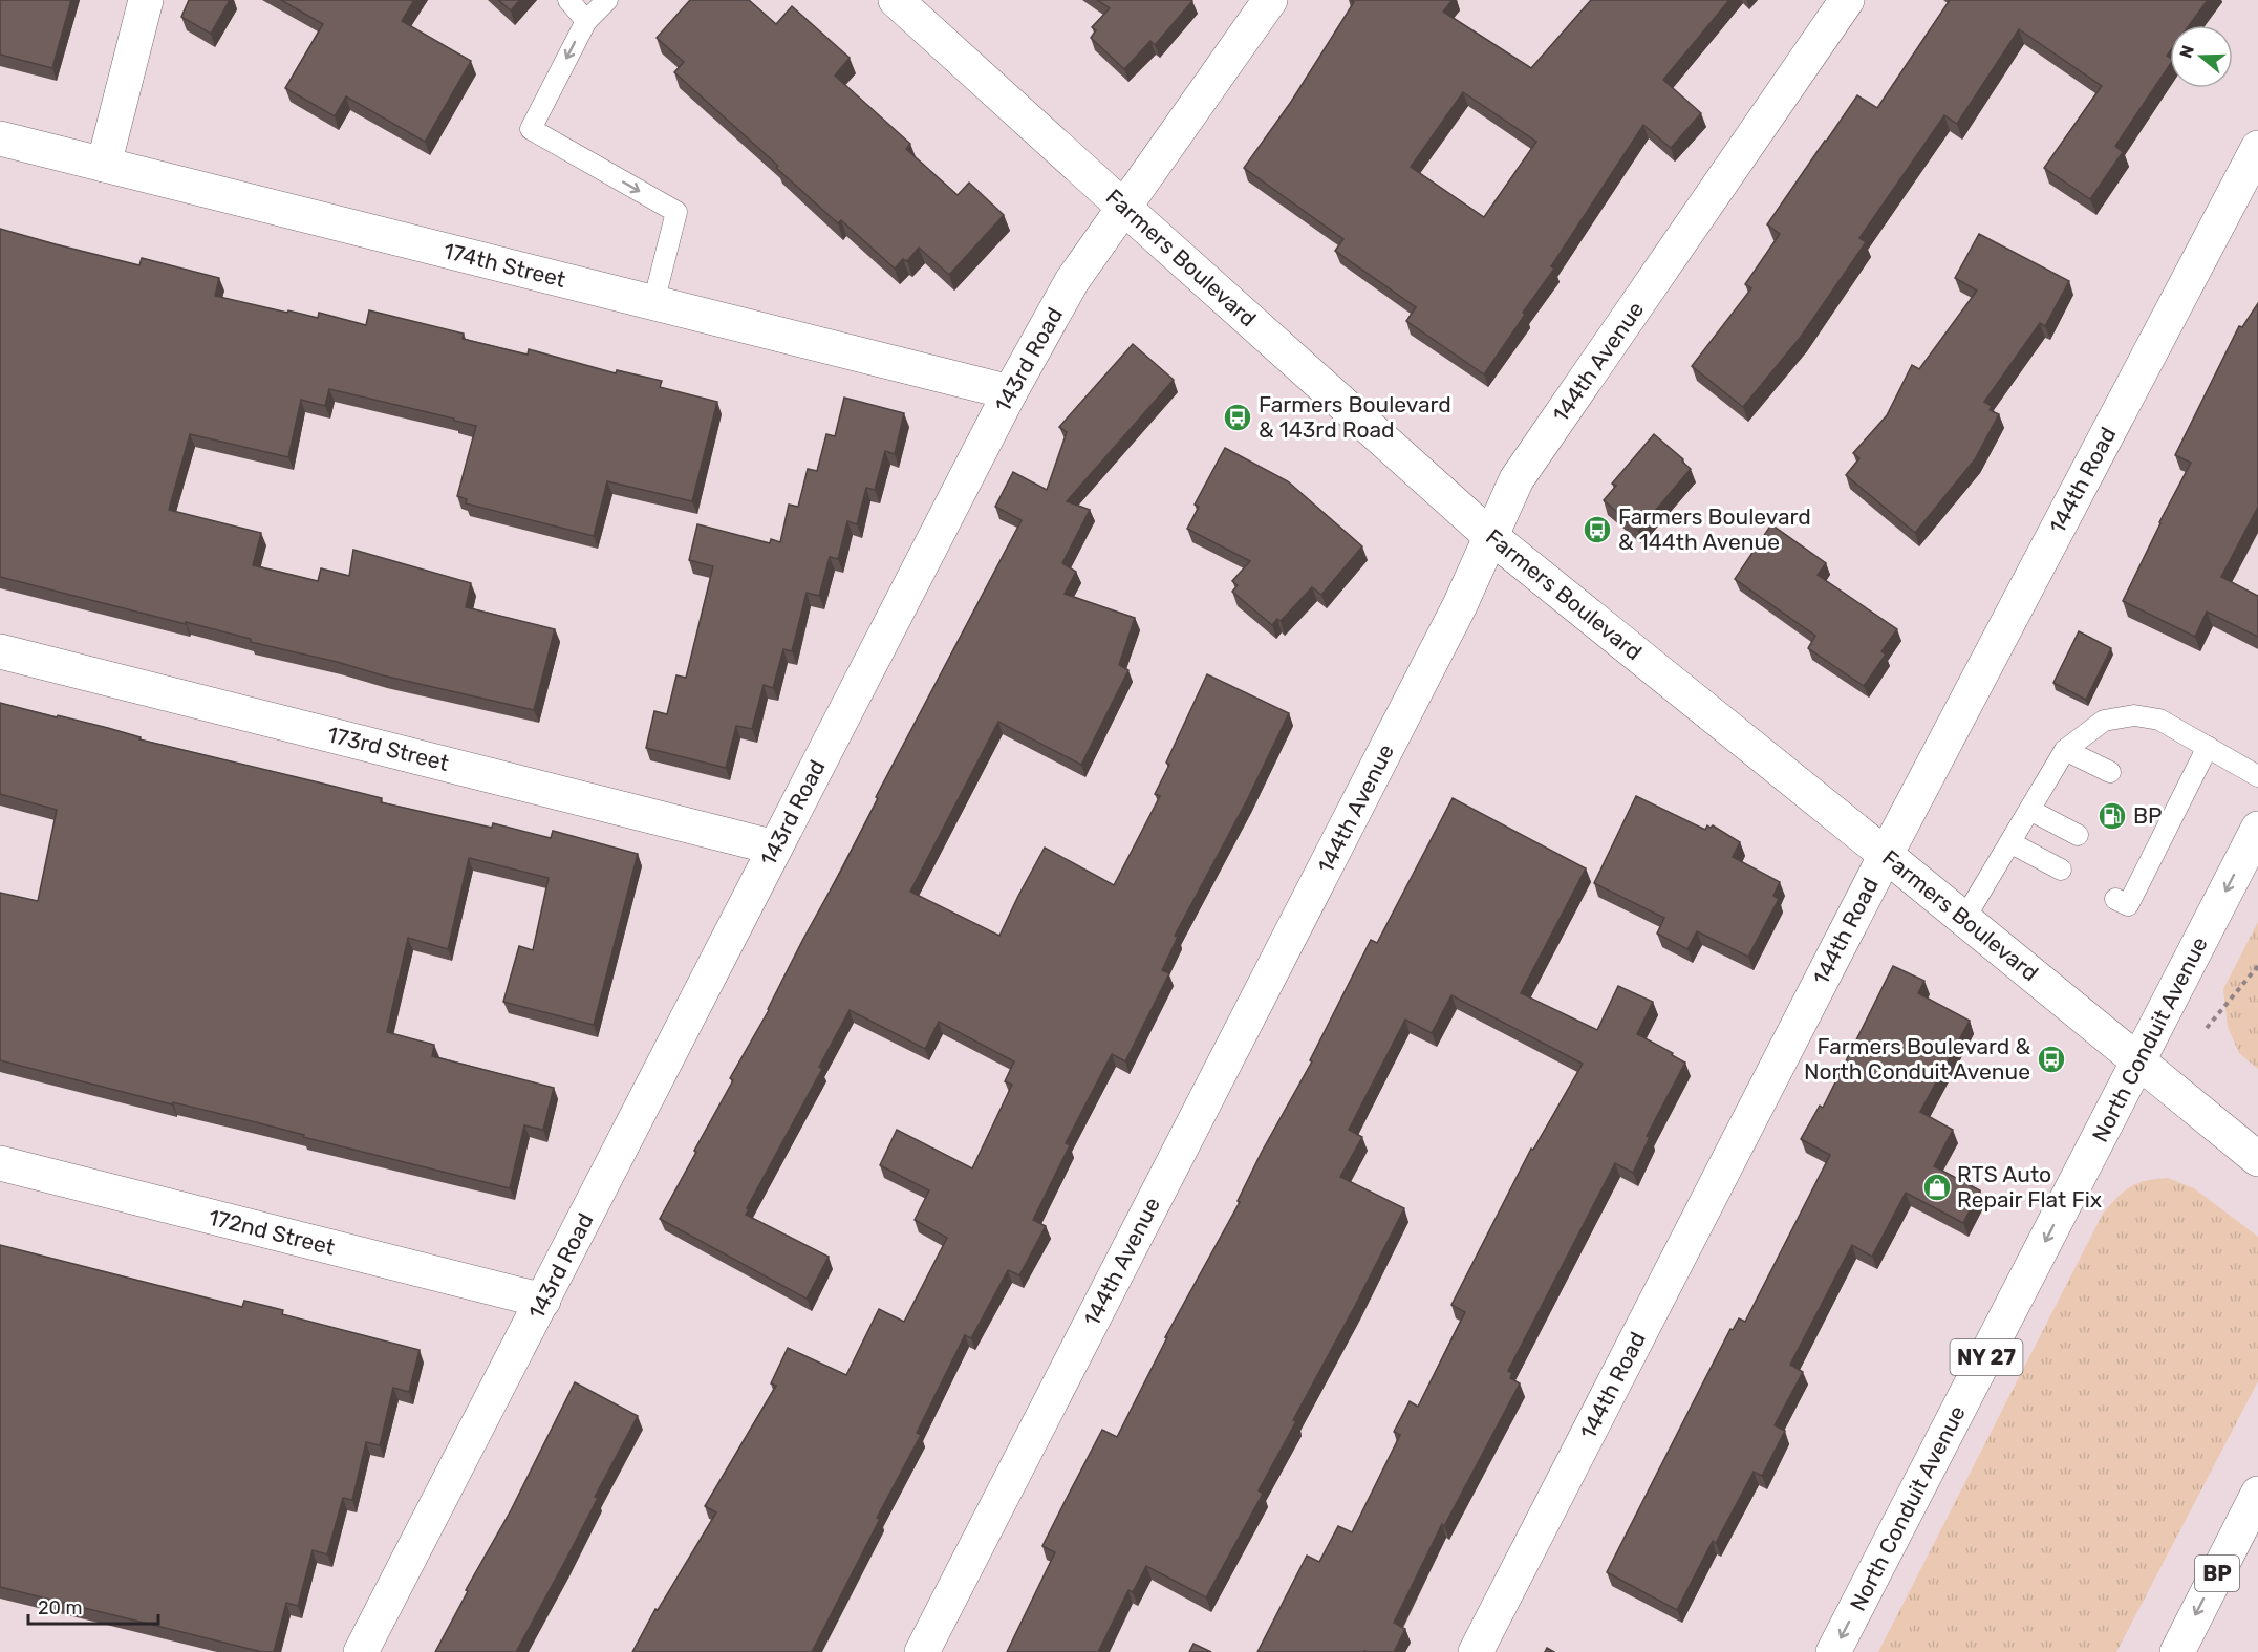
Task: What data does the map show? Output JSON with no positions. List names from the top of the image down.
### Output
{
  "streets": {
    "main road": [
      "Farmers Boulevard",
      "174th Street",
      "143rd Road",
      "144th Avenue",
      "144th Road",
      "173rd Street",
      "North Conduit Avenue",
      "172nd Street",
      "NY 27",
      "BP"
    ]
  },
  "crossings": [
    ["Farmers Boulevard", "143rd Road"],
    ["Farmers Boulevard", "144th Avenue"],
    ["Farmers Boulevard", "144th Road"],
    ["Farmers Boulevard", "North Conduit Avenue"],
    ["174th Street", "143rd Road"],
    ["143rd Road", "173rd Street"],
    ["143rd Road", "172nd Street"]
  ],
  "one_way": ["North Conduit Avenue"],
  "places": {
    "bus stop": ["Farmers Boulevard & 143rd Road", "Farmers Boulevard & 144th Avenue", "Farmers Boulevard & North Conduit Avenue"],
    "fuel station": ["BP"],
    "shop": ["RTS Auto Repair Flat Fix"]
  },
  "scale_bar": "20 m",
  "north": "left"
}
